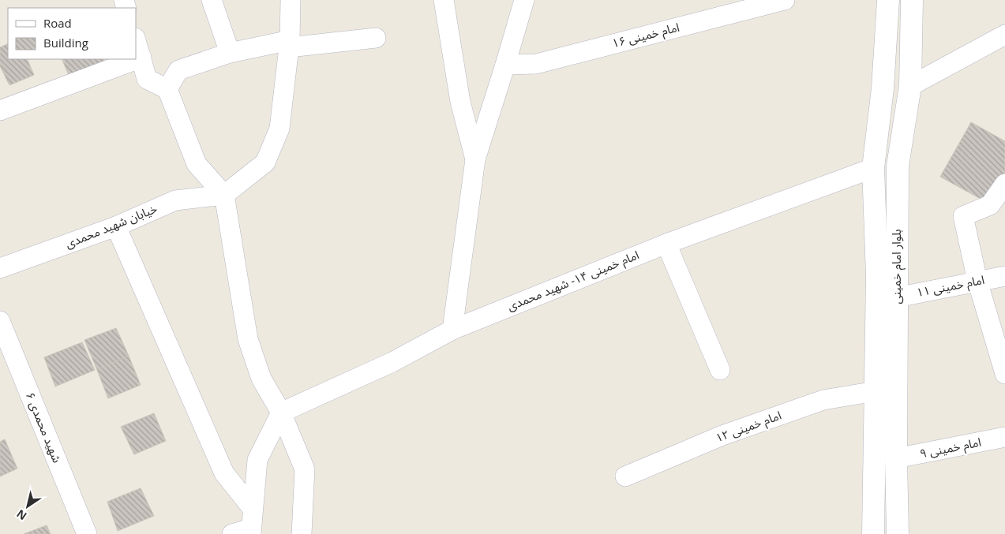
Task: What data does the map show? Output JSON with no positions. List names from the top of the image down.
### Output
{
  "streets": {
    "main road": ["بلوار امام خمینی"],
    "street": [
      "امام خمینی ۱۶",
      "خیابان شهید محمدی",
      "امام خمینی ۱۴- شهید محمدی",
      "امام خمینی ۱۱",
      "امام خمینی ۱۲",
      "شهید محمدی ۶",
      "امام خمینی ۹"
    ]
  },
  "crossings": [
    ["بلوار امام خمینی", "امام خمینی ۱۴- شهید محمدی"],
    ["بلوار امام خمینی", "امام خمینی ۱۱"],
    ["بلوار امام خمینی", "امام خمینی ۱۲"],
    ["بلوار امام خمینی", "امام خمینی ۹"]
  ],
  "legend": ["Road", "Building"],
  "north": "bottom left"
}
